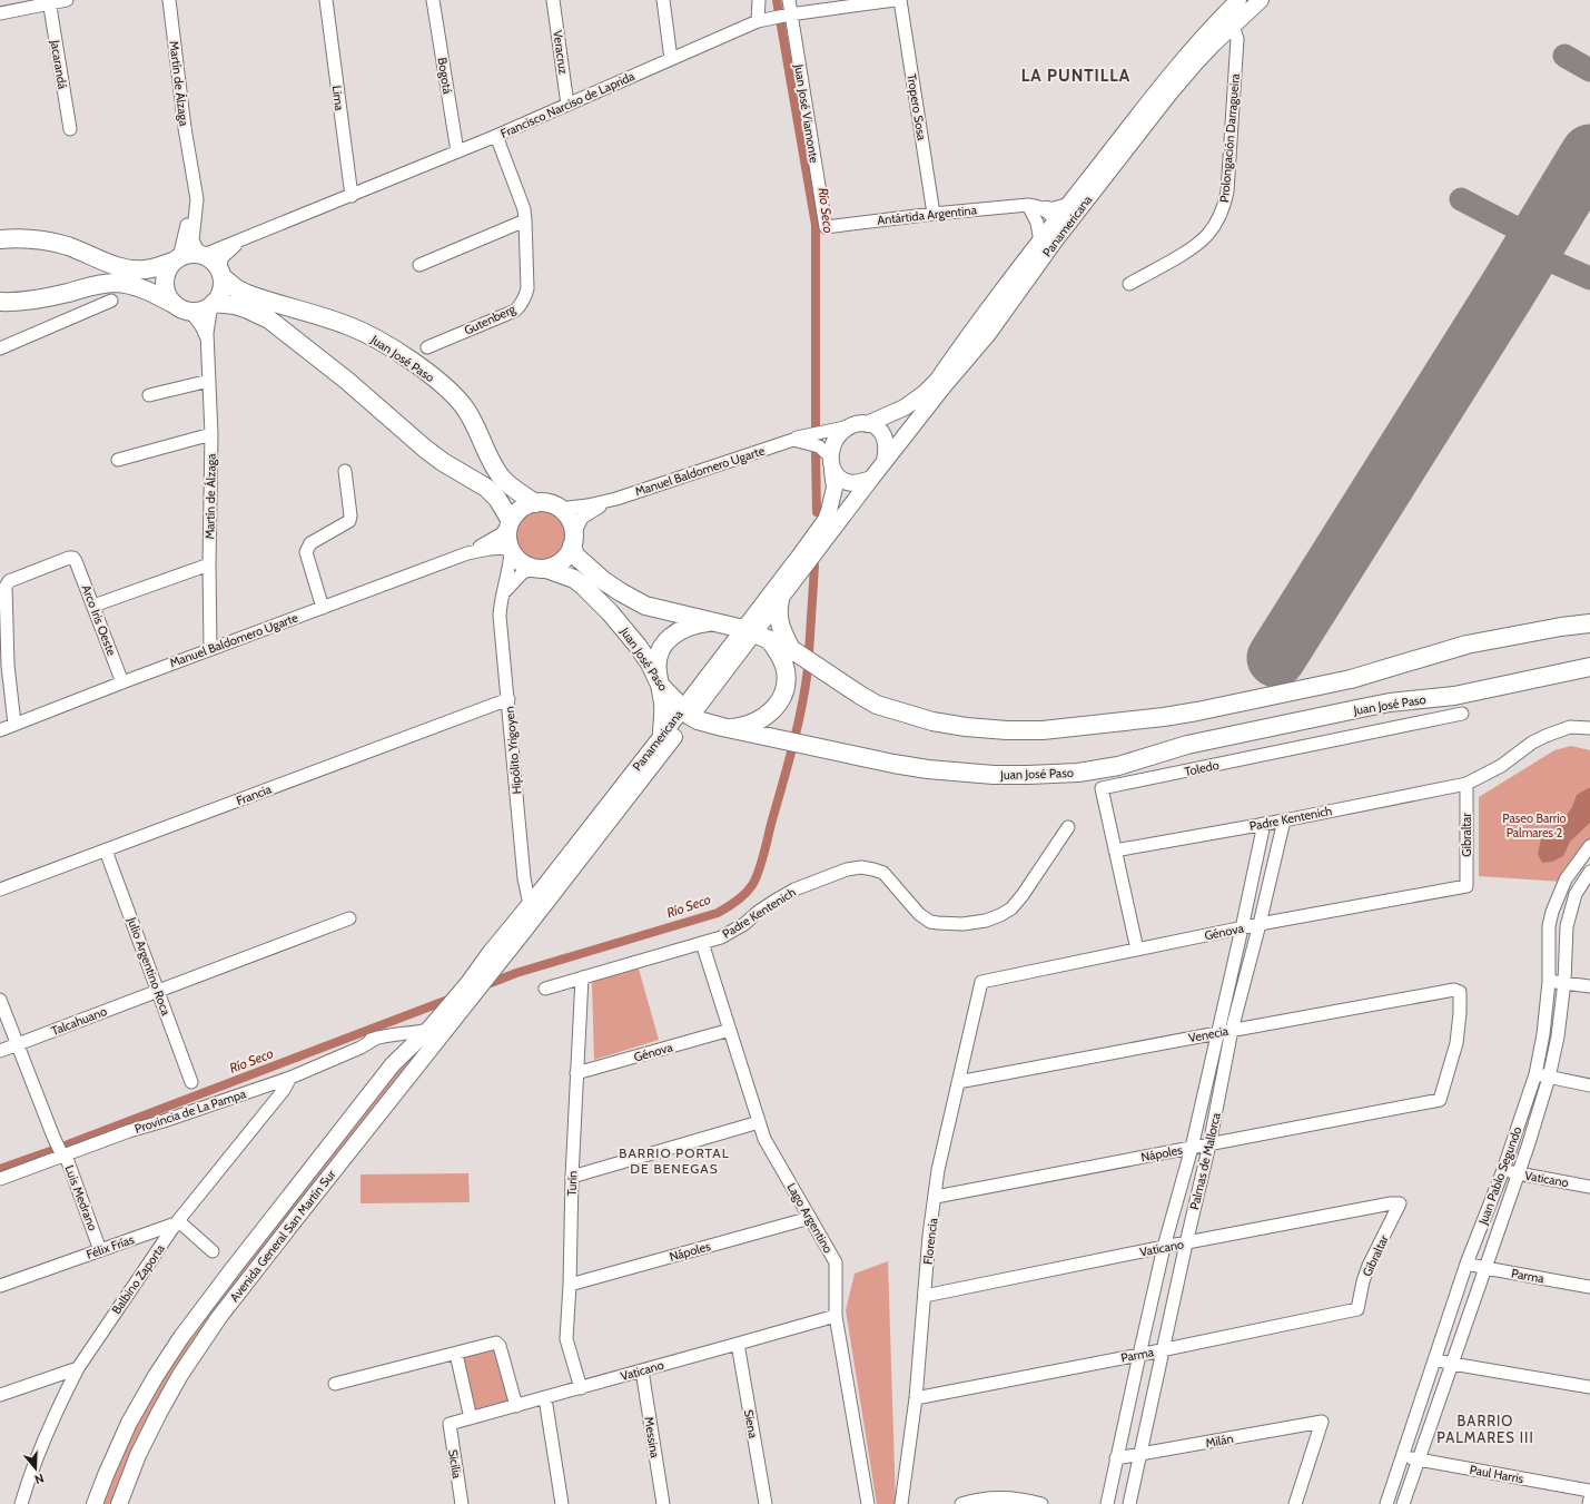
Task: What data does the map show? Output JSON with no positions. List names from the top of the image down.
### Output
{
  "streets": {
    "highway": ["Juan José Paso"],
    "main road": ["Panamericana", "Avenida General San Martín Sur"],
    "street": [
      "Veracruz",
      "Jacarandá",
      "Bogotá",
      "Martín de Álzaga",
      "Lima",
      "Francisco Narciso de Laprida",
      "Tropero Sosa",
      "Juan José Viamonte",
      "Prolongación Darragueira",
      "Antártida Argentina",
      "Gutenberg",
      "Manuel Baldomero Ugarte",
      "Arco Iris Oeste",
      "Hipólito Yrigoyen",
      "Toledo",
      "Francia",
      "Padre Kentenich",
      "Gibraltar",
      "Génova",
      "Julio Argentino Roca",
      "Talcahuano",
      "Venecia",
      "Provincia de La Pampa",
      "Nápoles",
      "Palmas de Mallorca",
      "Juan Pablo Segundo",
      "Vaticano",
      "Turín",
      "Luis Medrano",
      "Lago Argentino",
      "Florencia",
      "Félix Frías",
      "Parma",
      "Balbino Zaporta",
      "Siena",
      "Messina",
      "Milán",
      "Sicilia",
      "Paul Harris"
    ]
  },
  "crossings": [
    ["Veracruz", "Francisco Narciso de Laprida"],
    ["Bogotá", "Francisco Narciso de Laprida"],
    ["Martín de Álzaga", "Francisco Narciso de Laprida"],
    ["Martín de Álzaga", "Juan José Paso"],
    ["Martín de Álzaga", "Manuel Baldomero Ugarte"],
    ["Lima", "Francisco Narciso de Laprida"],
    ["Francisco Narciso de Laprida", "Juan José Viamonte"],
    ["Francisco Narciso de Laprida", "Gutenberg"],
    ["Francisco Narciso de Laprida", "Juan José Paso"],
    ["Tropero Sosa", "Antártida Argentina"],
    ["Juan José Viamonte", "Antártida Argentina"],
    ["Prolongación Darragueira", "Panamericana"],
    ["Panamericana", "Juan José Paso"],
    ["Panamericana", "Manuel Baldomero Ugarte"],
    ["Panamericana", "Hipólito Yrigoyen"],
    ["Panamericana", "Avenida General San Martín Sur"],
    ["Juan José Paso", "Manuel Baldomero Ugarte"],
    ["Juan José Paso", "Hipólito Yrigoyen"],
    ["Manuel Baldomero Ugarte", "Arco Iris Oeste"],
    ["Manuel Baldomero Ugarte", "Hipólito Yrigoyen"],
    ["Hipólito Yrigoyen", "Francia"],
    ["Toledo", "Padre Kentenich"],
    ["Toledo", "Génova"],
    ["Francia", "Julio Argentino Roca"],
    ["Padre Kentenich", "Gibraltar"],
    ["Padre Kentenich", "Palmas de Mallorca"],
    ["Padre Kentenich", "Turín"],
    ["Padre Kentenich", "Lago Argentino"],
    ["Gibraltar", "Génova"],
    ["Gibraltar", "Vaticano"],
    ["Gibraltar", "Parma"],
    ["Génova", "Palmas de Mallorca"],
    ["Génova", "Turín"],
    ["Génova", "Lago Argentino"],
    ["Génova", "Florencia"],
    ["Julio Argentino Roca", "Talcahuano"],
    ["Talcahuano", "Luis Medrano"],
    ["Venecia", "Nápoles"],
    ["Venecia", "Palmas de Mallorca"],
    ["Venecia", "Florencia"],
    ["Provincia de La Pampa", "Luis Medrano"],
    ["Provincia de La Pampa", "Balbino Zaporta"],
    ["Nápoles", "Palmas de Mallorca"],
    ["Nápoles", "Turín"],
    ["Nápoles", "Lago Argentino"],
    ["Nápoles", "Florencia"],
    ["Palmas de Mallorca", "Vaticano"],
    ["Palmas de Mallorca", "Parma"],
    ["Palmas de Mallorca", "Milán"],
    ["Juan Pablo Segundo", "Vaticano"],
    ["Juan Pablo Segundo", "Parma"],
    ["Juan Pablo Segundo", "Paul Harris"],
    ["Vaticano", "Turín"],
    ["Vaticano", "Lago Argentino"],
    ["Vaticano", "Florencia"],
    ["Vaticano", "Siena"],
    ["Vaticano", "Messina"],
    ["Vaticano", "Sicilia"],
    ["Luis Medrano", "Félix Frías"],
    ["Florencia", "Parma"],
    ["Félix Frías", "Balbino Zaporta"]
  ],
  "districts": ["LA PUNTILLA", "BARRIO PORTAL DE BENEGAS", "BARRIO PALMARES III"],
  "water": ["Río Seco"],
  "parks": ["Paseo Barrio Palmares 2"],
  "north": "bottom"
}
